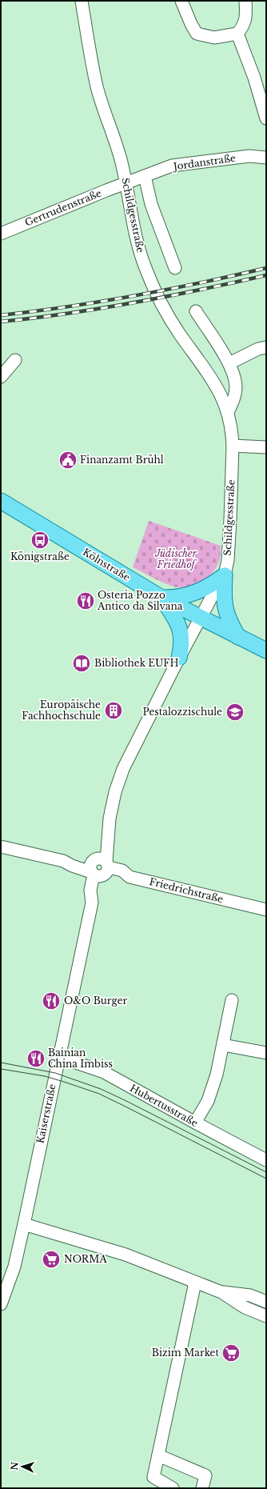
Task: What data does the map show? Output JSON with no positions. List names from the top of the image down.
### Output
{
  "streets": {
    "main road": ["Kölnstraße"],
    "street": [
      "Jordanstraße",
      "Gertrudenstraße",
      "Schildgesstraße",
      "Friedrichstraße",
      "Hubertusstraße",
      "Kaiserstraße"
    ]
  },
  "crossings": [
    ["Jordanstraße", "Gertrudenstraße"],
    ["Jordanstraße", "Schildgesstraße"],
    ["Gertrudenstraße", "Schildgesstraße"],
    ["Schildgesstraße", "Kölnstraße"],
    ["Schildgesstraße", "Kaiserstraße"],
    ["Kölnstraße", "Kaiserstraße"],
    ["Friedrichstraße", "Kaiserstraße"],
    ["Hubertusstraße", "Kaiserstraße"]
  ],
  "parks": ["Jüdischer Friedhof"],
  "places": {
    "public building": ["Finanzamt Brühl"],
    "bus stop": ["Königstraße"],
    "restaurant": ["Osteria Pozzo Antico da Silvana", "O&O Burger", "Bainian China Imbiss"],
    "library": ["Bibliothek EUFH"],
    "building": ["Europäische Fachhochschule"],
    "school or university": ["Pestalozzischule"],
    "supermarket": ["NORMA", "Bizim Market"]
  },
  "north": "left"
}
